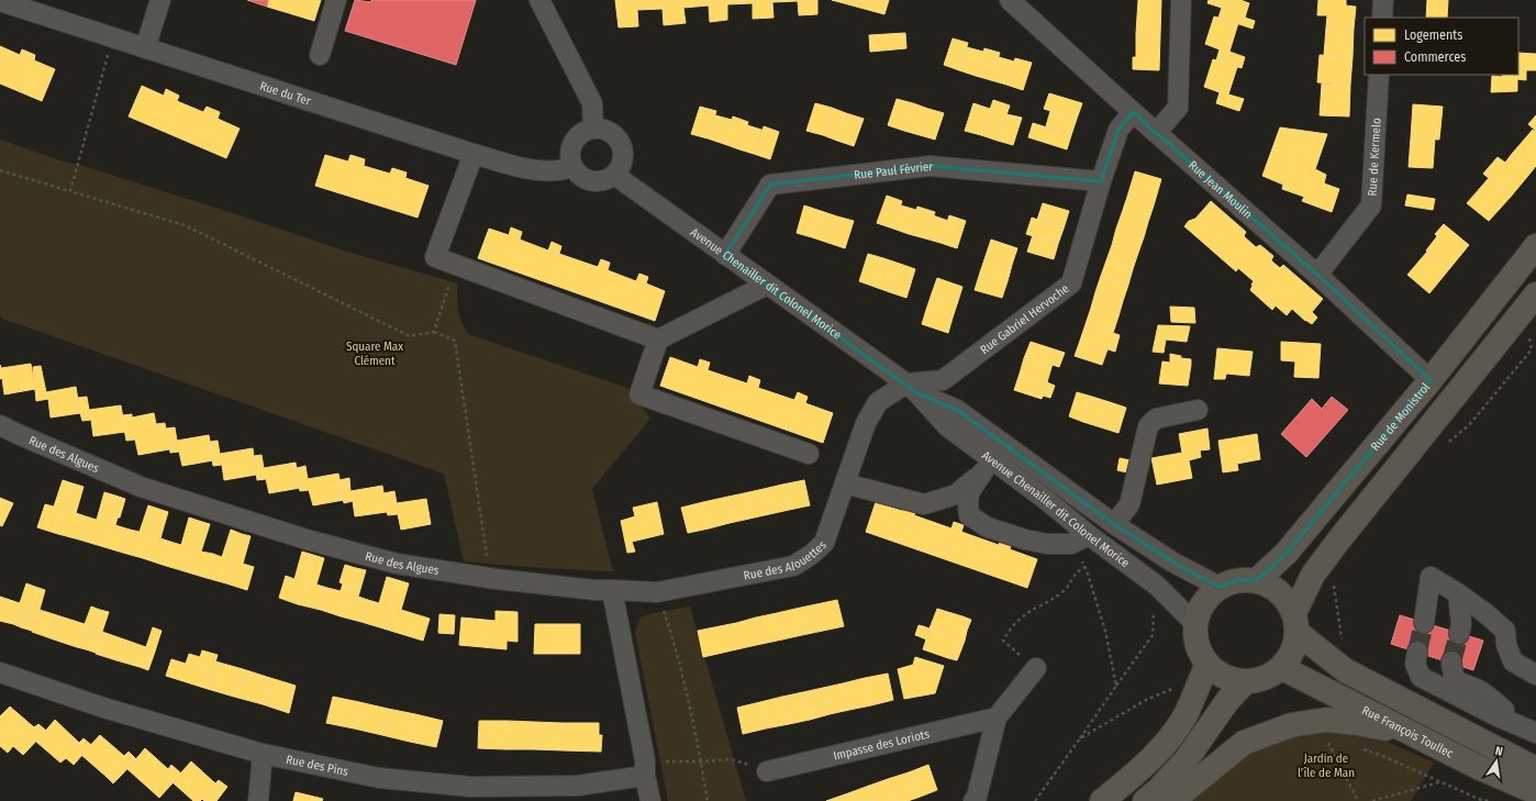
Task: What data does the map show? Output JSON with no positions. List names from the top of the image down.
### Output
{
  "streets": {
    "main road": ["Rue de Monistrol", "Rue François Toullec"],
    "street": [
      "Rue du Ter",
      "Rue de Kermelo",
      "Rue Paul Février",
      "Rue Jean Moulin",
      "Avenue Chenailler dit Colonel Morice",
      "Rue Gabriel Hervoche",
      "Rue des Algues",
      "Rue des Alouettes",
      "Impasse des Loriots",
      "Rue des Pins"
    ]
  },
  "crossings": [
    ["Rue du Ter", "Avenue Chenailler dit Colonel Morice"],
    ["Rue de Kermelo", "Rue Jean Moulin"],
    ["Rue Paul Février", "Avenue Chenailler dit Colonel Morice"],
    ["Rue Paul Février", "Rue Gabriel Hervoche"],
    ["Rue Jean Moulin", "Rue Gabriel Hervoche"],
    ["Rue Jean Moulin", "Rue de Monistrol"],
    ["Avenue Chenailler dit Colonel Morice", "Rue Gabriel Hervoche"],
    ["Avenue Chenailler dit Colonel Morice", "Rue de Monistrol"],
    ["Avenue Chenailler dit Colonel Morice", "Rue des Alouettes"],
    ["Avenue Chenailler dit Colonel Morice", "Rue François Toullec"],
    ["Rue Gabriel Hervoche", "Rue des Alouettes"],
    ["Rue de Monistrol", "Rue François Toullec"],
    ["Rue des Algues", "Rue des Alouettes"]
  ],
  "parks": ["Square Max Clément", "Jardin de l'île de Man"],
  "legend": ["Logements", "Commerces"],
  "north": "top"
}
